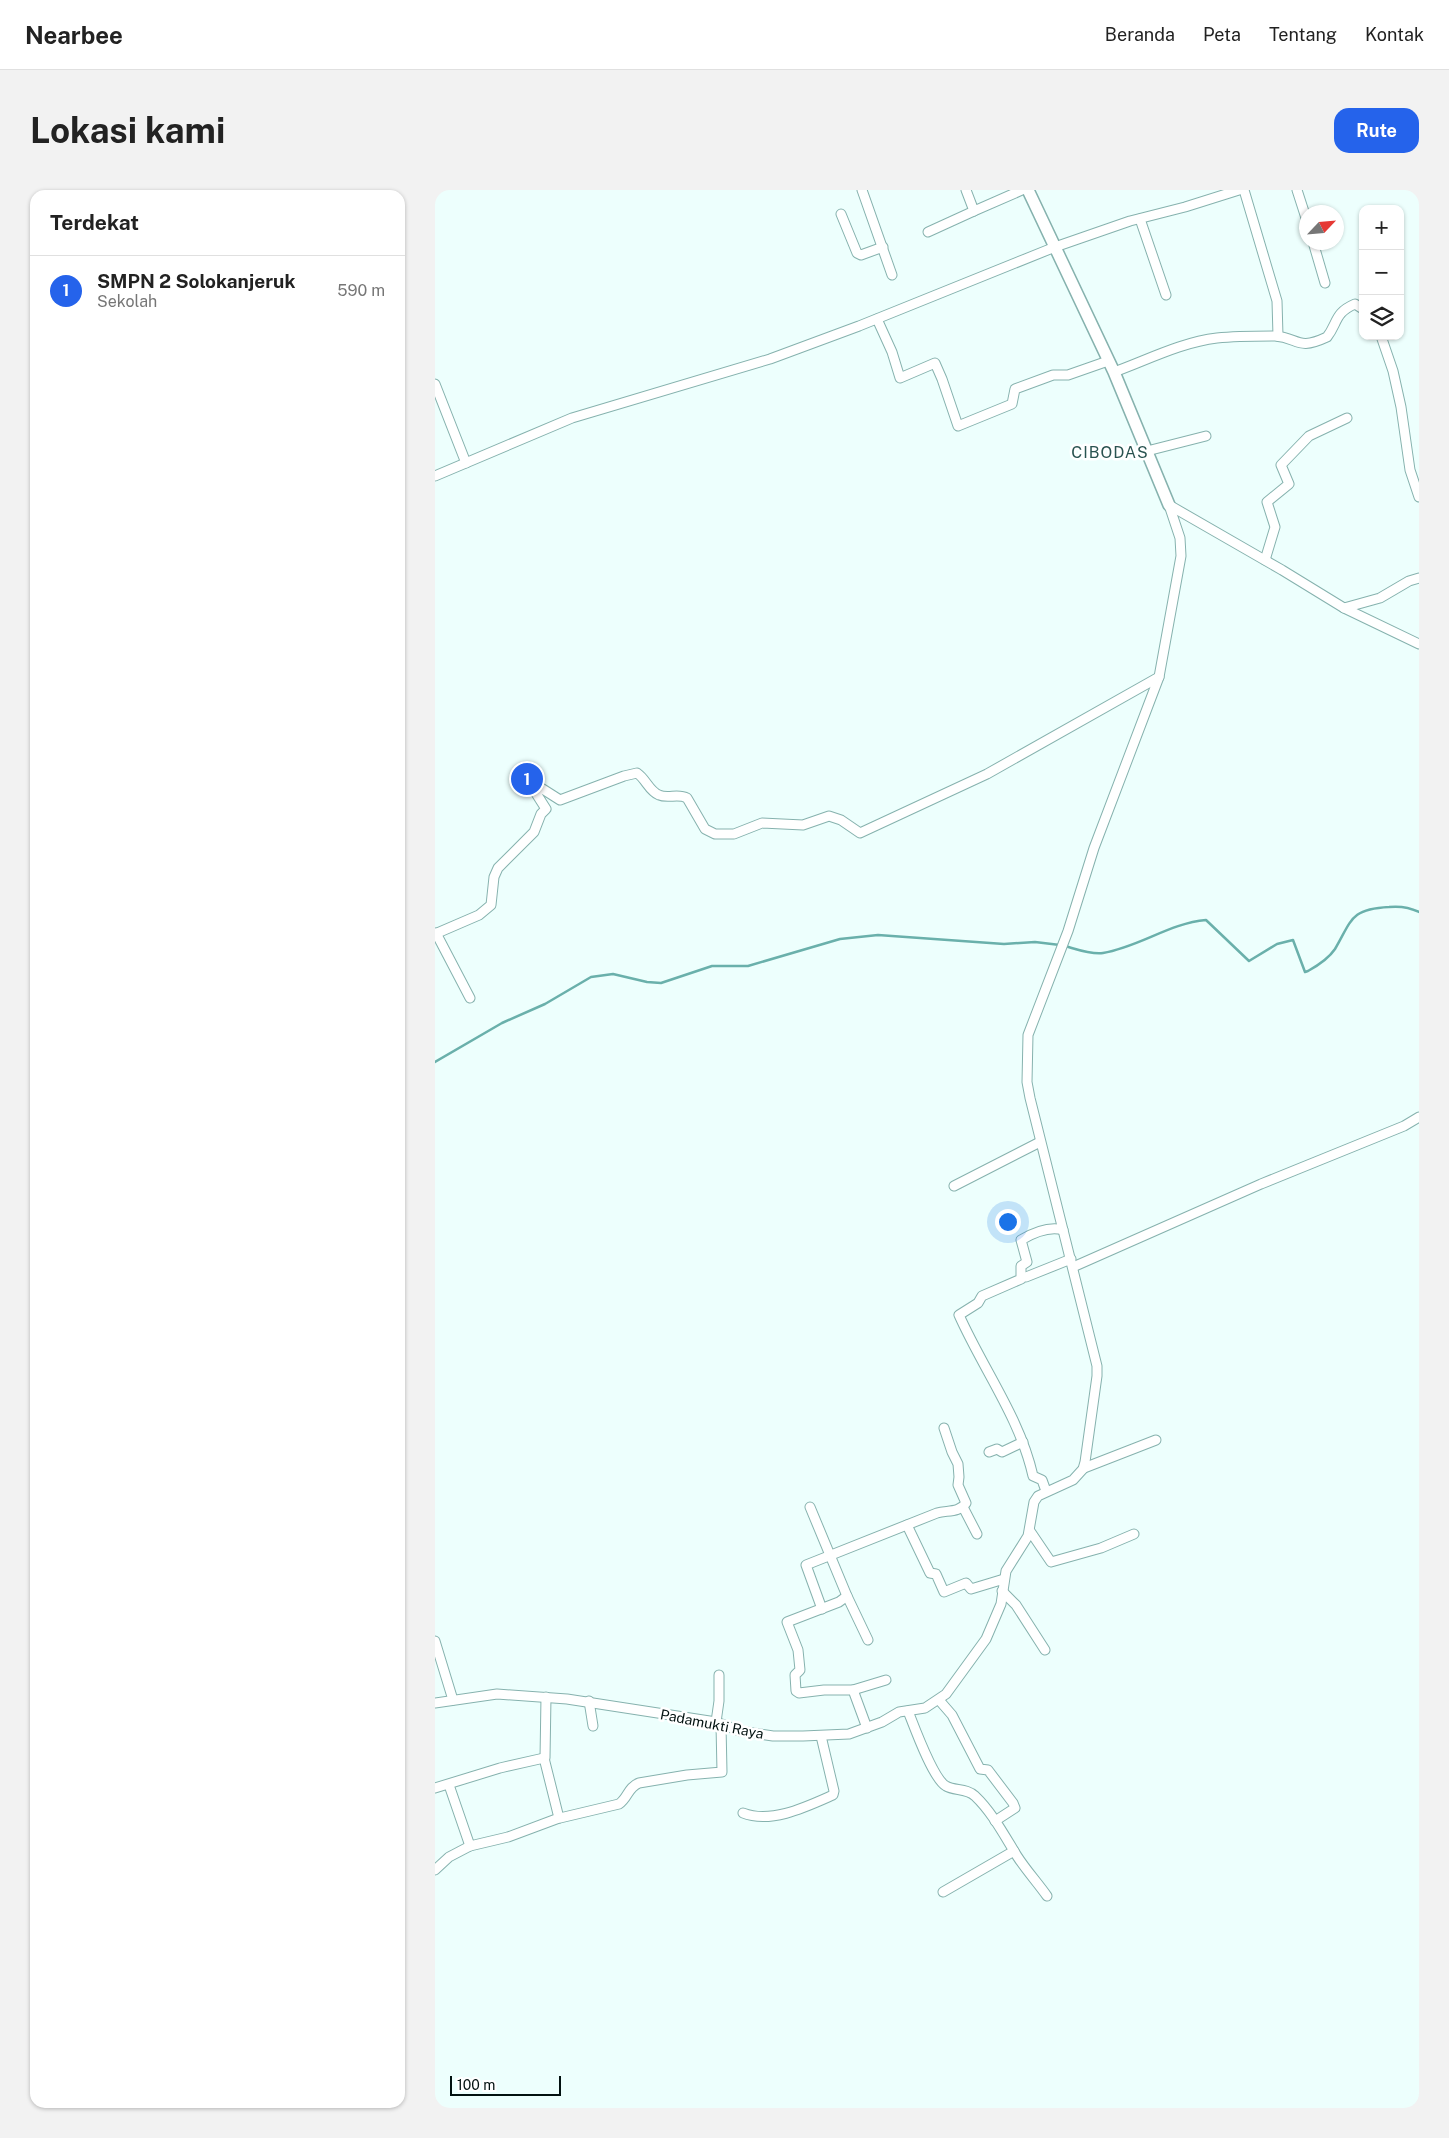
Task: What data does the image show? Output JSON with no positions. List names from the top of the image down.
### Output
{
  "streets": {
    "street": ["Padamukti Raya"]
  },
  "districts": ["CIBODAS"],
  "scale_bar": "100 m",
  "north": "top right",
  "page": {
    "header": "Nearbee",
    "nav": [
      "Beranda",
      "Peta",
      "Tentang",
      "Kontak"
    ],
    "buttons": "Rute",
    "title": "Lokasi kami",
    "heading": "Terdekat",
    "map_buttons": ["+", "−"],
    "list": [
      {
        "mark": "1",
        "name": "SMPN 2 Solokanjeruk",
        "note": "Sekolah",
        "value": "590 m"
      }
    ],
    "pins": "1",
    "scale": "100 m"
  }
}
